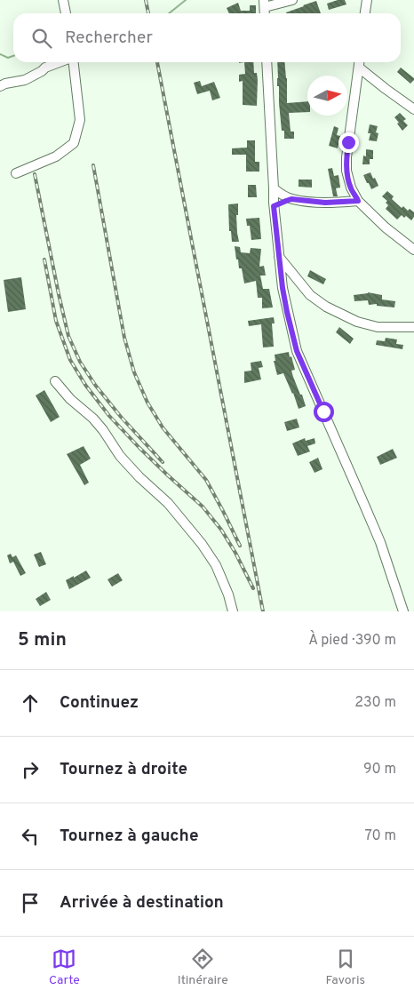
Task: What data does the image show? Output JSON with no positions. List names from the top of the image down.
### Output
{
  "north": "right",
  "page": {
    "search": "Rechercher",
    "heading": ["5 min", "À pied · 390 m"],
    "list": [
      ["Continuez", "230 m"],
      ["Tournez à droite", "90 m"],
      ["Tournez à gauche", "70 m"],
      "Arrivée à destination"
    ],
    "nav": ["Carte", "Itinéraire", "Favoris"]
  }
}
